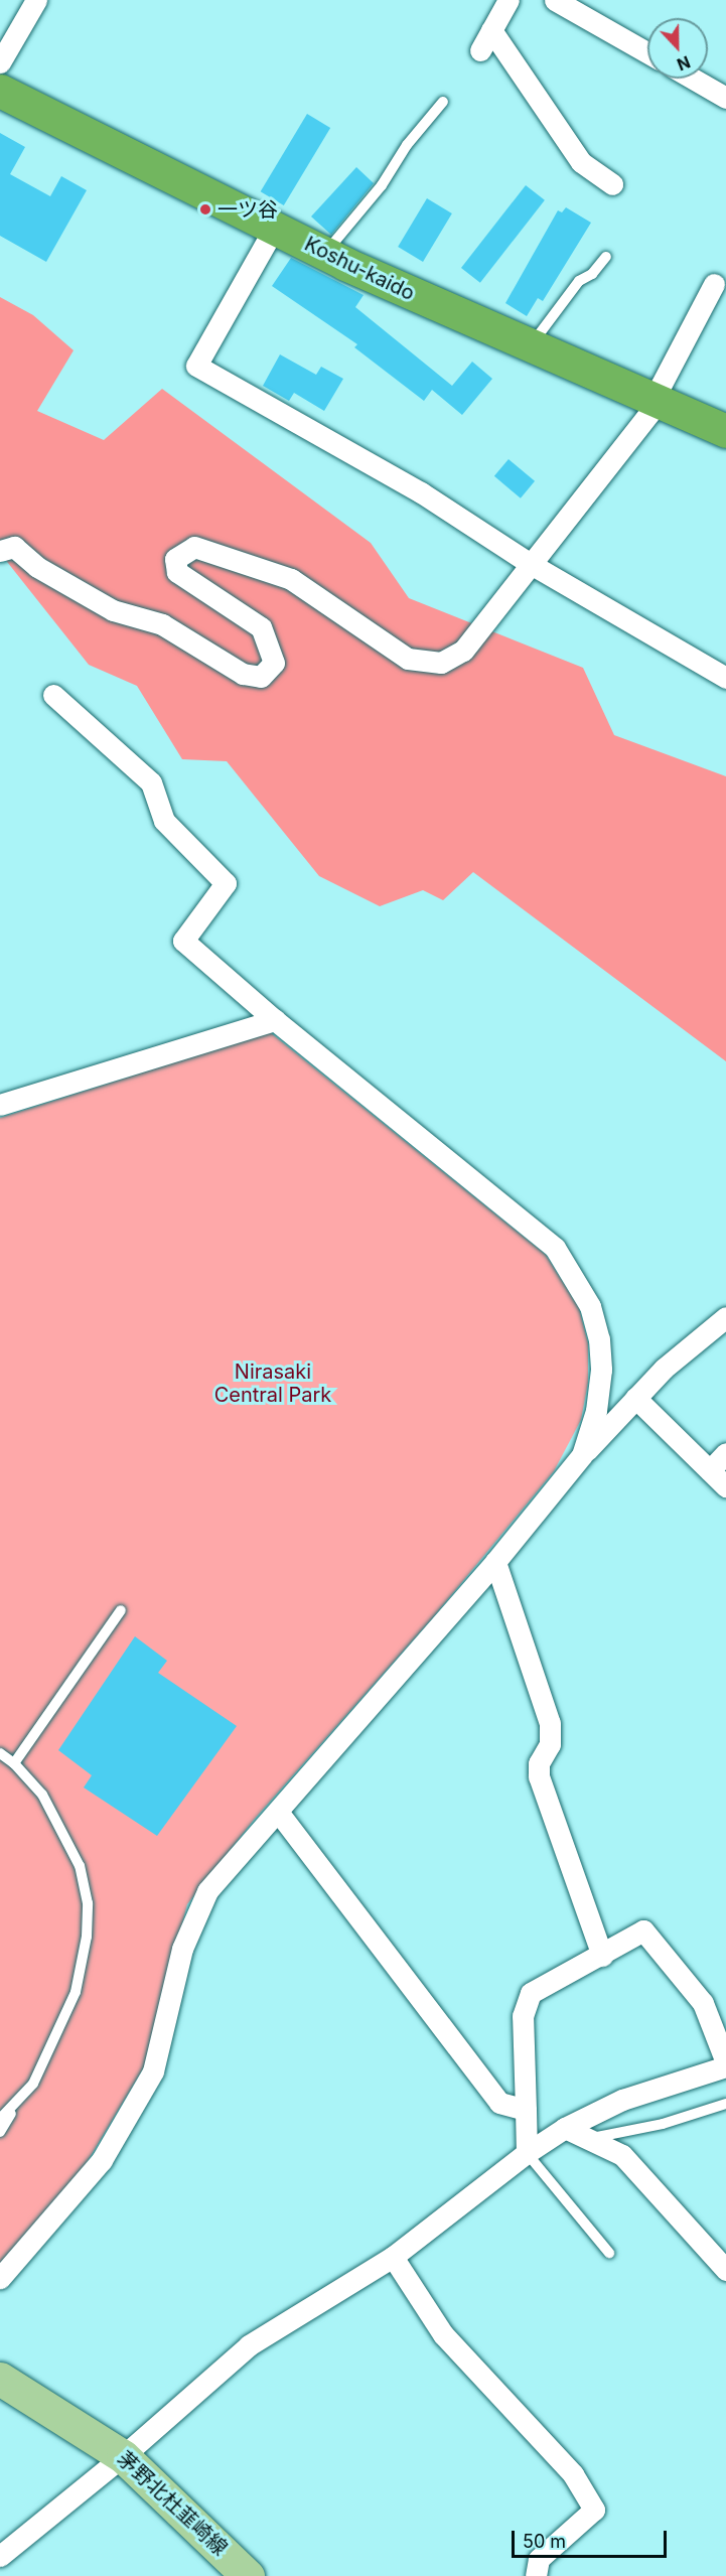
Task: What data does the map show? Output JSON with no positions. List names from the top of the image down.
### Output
{
  "streets": {
    "highway": ["Koshu-kaido"],
    "main road": ["茅野北杜韮崎線"]
  },
  "parks": ["Nirasaki Central Park"],
  "places": ["一ツ谷"],
  "scale_bar": "50 m",
  "north": "bottom"
}
